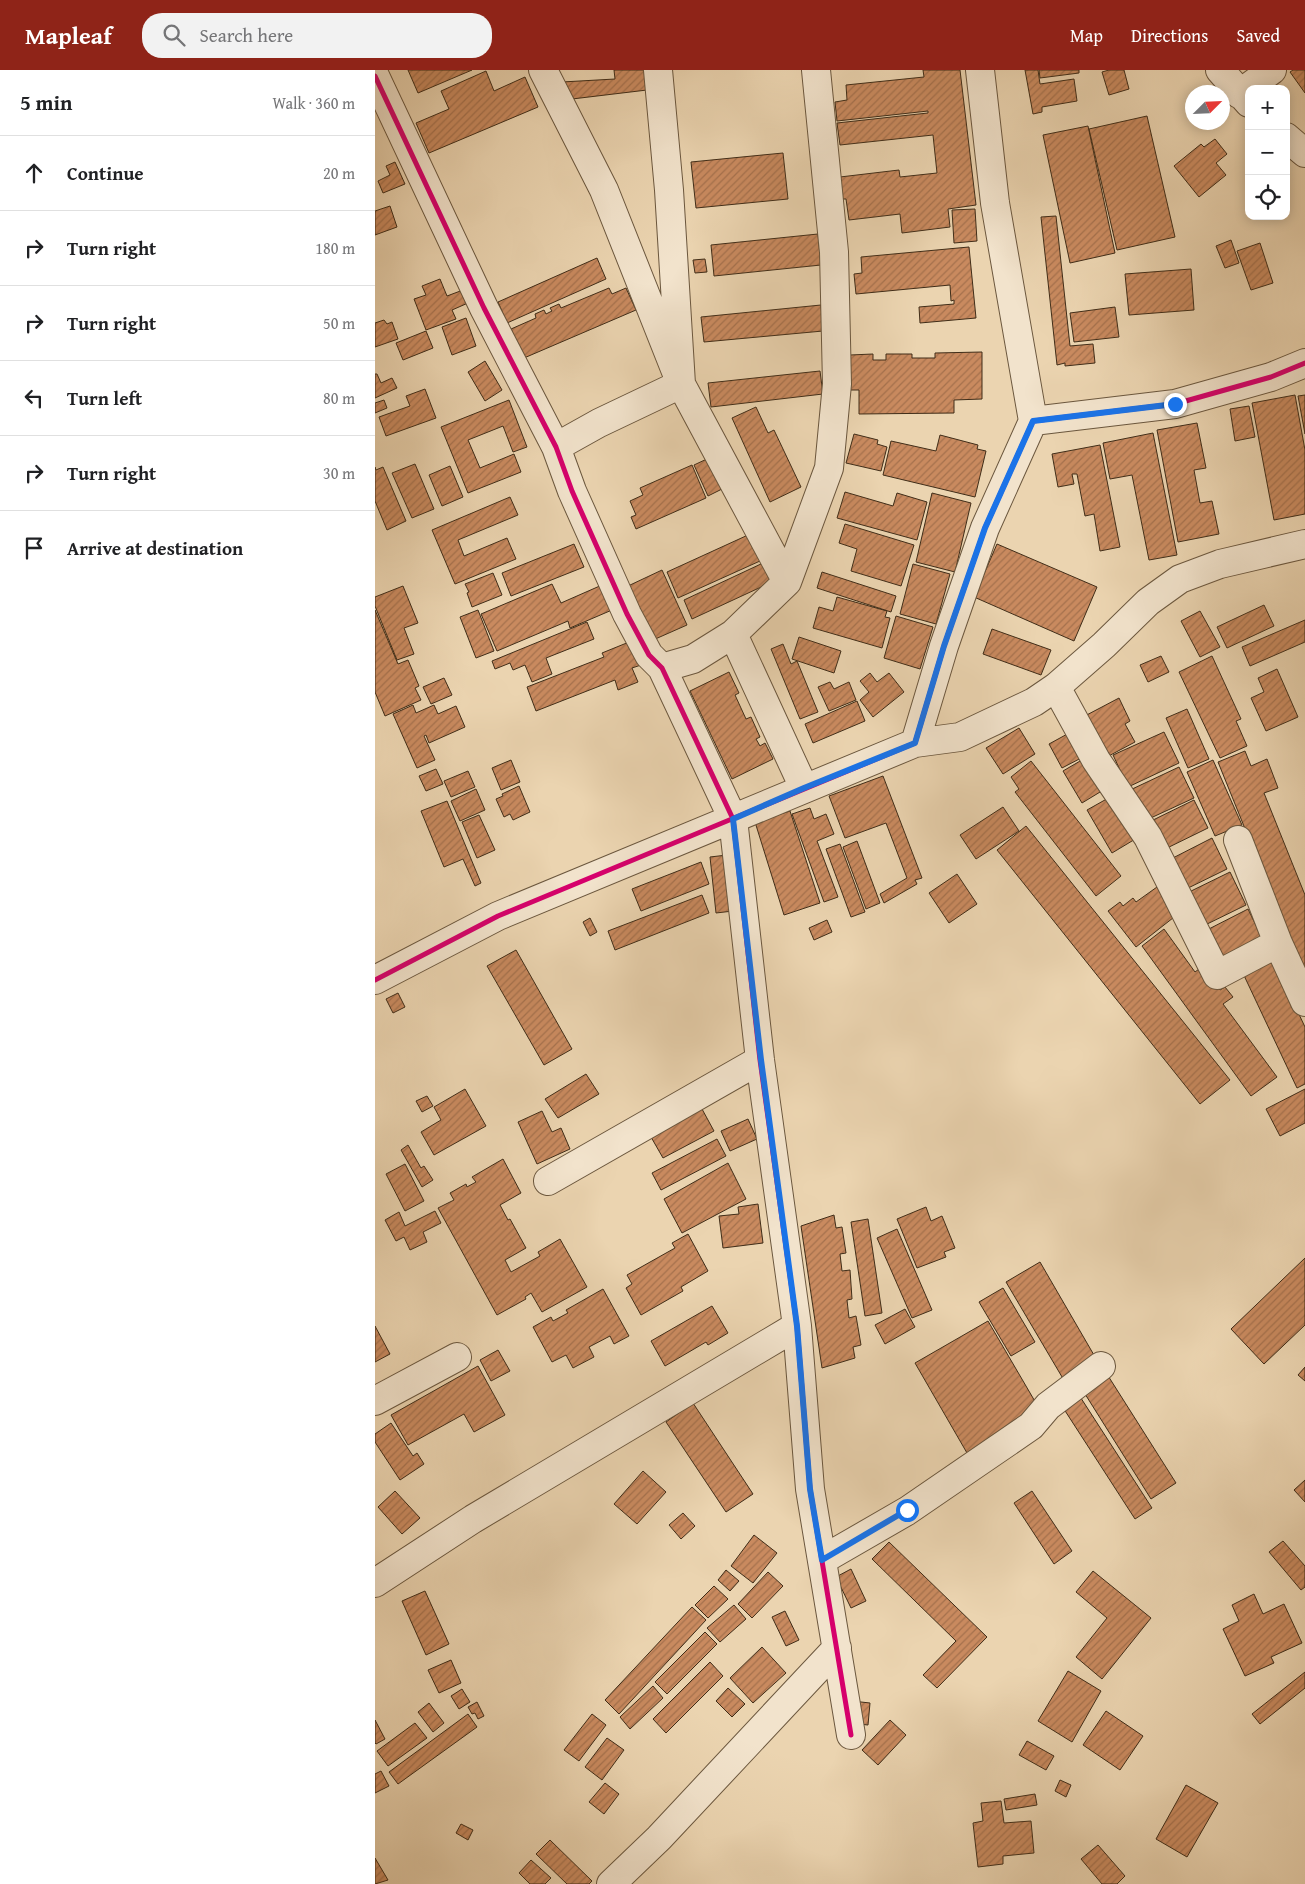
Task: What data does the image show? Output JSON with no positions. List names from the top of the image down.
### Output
{
  "north": "top right",
  "page": {
    "header": "Mapleaf",
    "search": "Search here",
    "nav": ["Map", "Directions", "Saved"],
    "heading": ["5 min", "Walk · 360 m"],
    "map_buttons": ["+", "−"],
    "list": [
      ["Continue", "20 m"],
      ["Turn right", "180 m"],
      ["Turn right", "50 m"],
      ["Turn left", "80 m"],
      ["Turn right", "30 m"],
      "Arrive at destination"
    ]
  }
}
